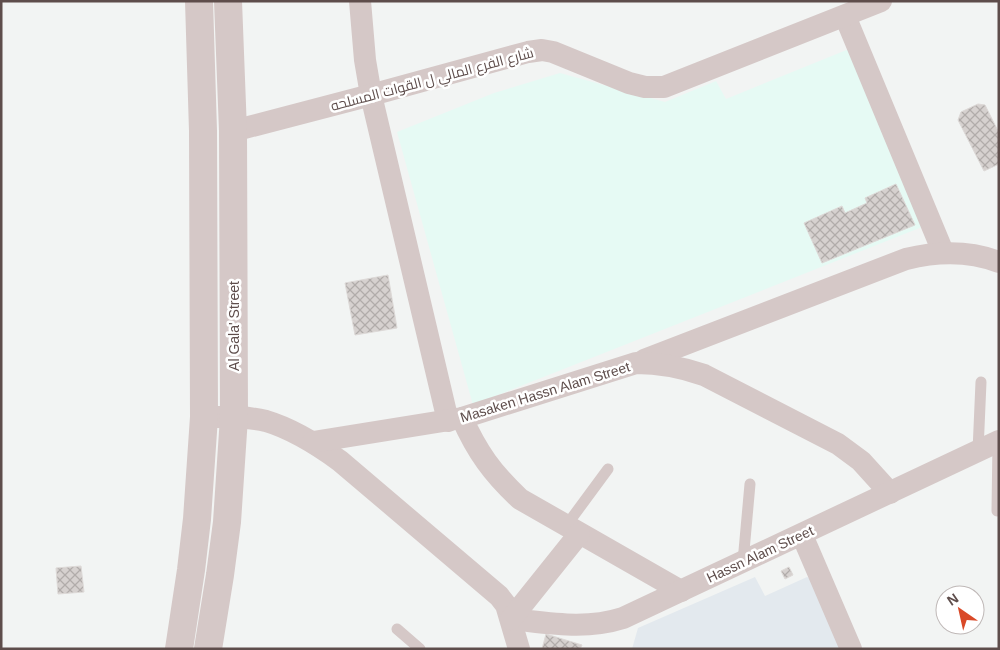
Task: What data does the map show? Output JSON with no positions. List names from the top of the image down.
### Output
{
  "streets": {
    "street": [
      "شارع الفرع المالي ل القوات المسلحه",
      "Al Gala' Street",
      "Masaken Hassn Alam Street",
      "Hassn Alam Street"
    ]
  },
  "crossings": [
    ["شارع الفرع المالي ل القوات المسلحه", "Al Gala' Street"],
    ["Masaken Hassn Alam Street", "Hassn Alam Street"]
  ],
  "north": "top left"
}
